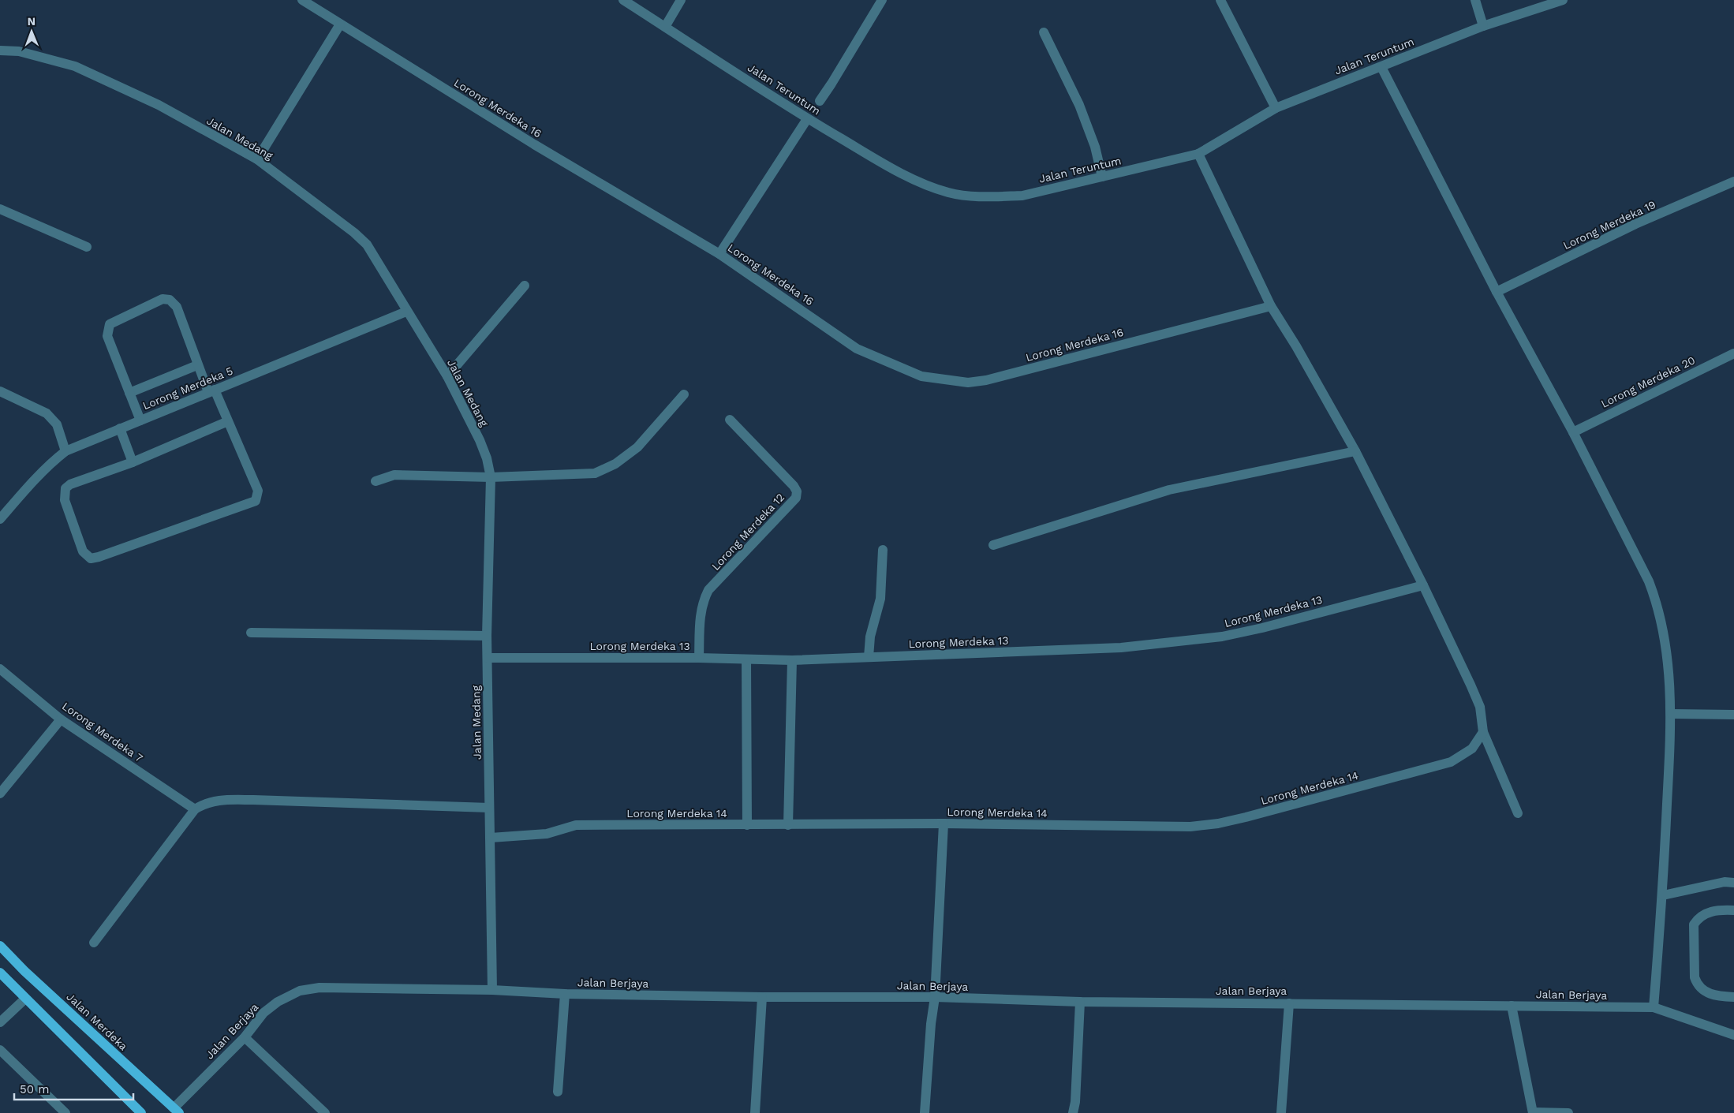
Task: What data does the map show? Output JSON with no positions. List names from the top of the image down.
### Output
{
  "streets": {
    "main road": ["Jalan Merdeka"],
    "street": [
      "Jalan Teruntum",
      "Lorong Merdeka 16",
      "Jalan Medang",
      "Lorong Merdeka 19",
      "Lorong Merdeka 20",
      "Lorong Merdeka 5",
      "Lorong Merdeka 12",
      "Lorong Merdeka 13",
      "Lorong Merdeka 7",
      "Lorong Merdeka 14",
      "Jalan Berjaya"
    ]
  },
  "crossings": [
    ["Jalan Medang", "Lorong Merdeka 5"],
    ["Jalan Medang", "Lorong Merdeka 13"],
    ["Jalan Medang", "Lorong Merdeka 14"],
    ["Jalan Medang", "Jalan Berjaya"],
    ["Lorong Merdeka 12", "Lorong Merdeka 13"],
    ["Jalan Berjaya", "Jalan Merdeka"]
  ],
  "scale_bar": "50 m",
  "north": "top"
}
